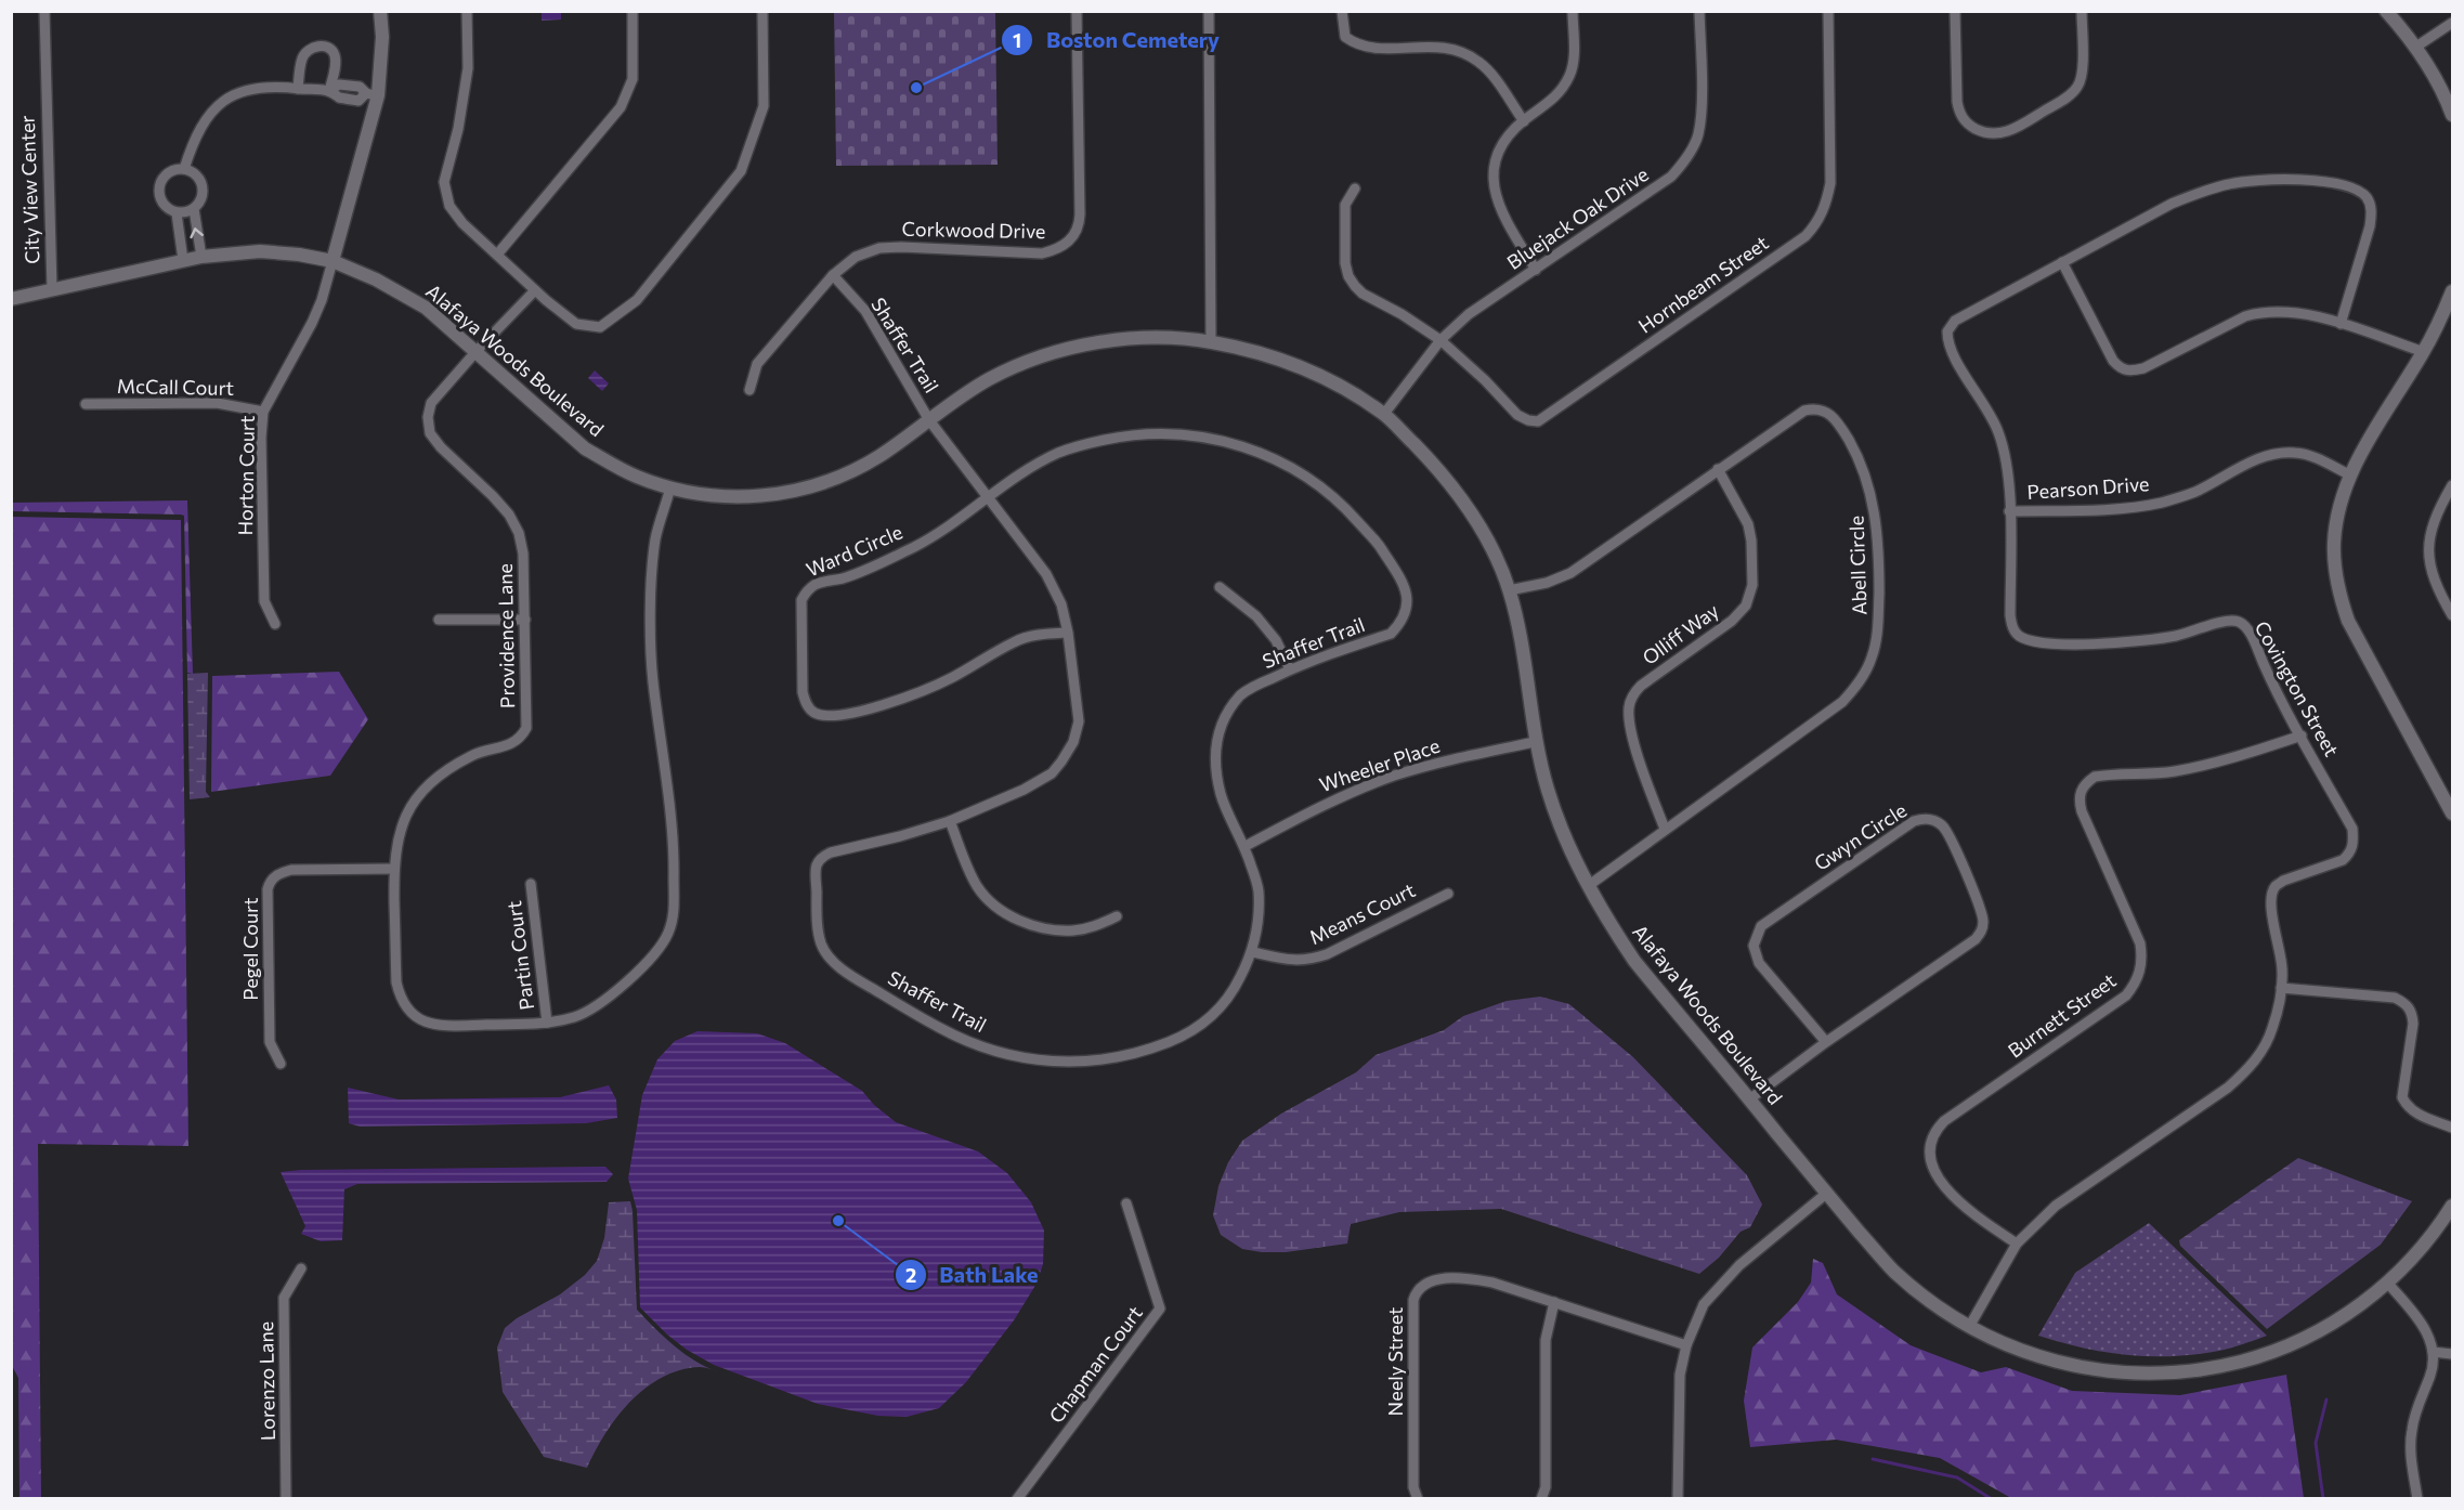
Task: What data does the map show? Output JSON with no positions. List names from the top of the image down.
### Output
{
  "streets": {
    "street": [
      "City View Center",
      "Bluejack Oak Drive",
      "Corkwood Drive",
      "Hornbeam Street",
      "Shaffer Trail",
      "Alafaya Woods Boulevard",
      "McCall Court",
      "Horton Court",
      "Pearson Drive",
      "Ward Circle",
      "Abell Circle",
      "Olliff Way",
      "Providence Lane",
      "Covington Street",
      "Wheeler Place",
      "Gwyn Circle",
      "Means Court",
      "Pegel Court",
      "Partin Court",
      "Burnett Street",
      "Neely Street",
      "Chapman Court",
      "Lorenzo Lane"
    ]
  },
  "crossings": [
    ["City View Center", "Alafaya Woods Boulevard"],
    ["Bluejack Oak Drive", "Hornbeam Street"],
    ["Bluejack Oak Drive", "Alafaya Woods Boulevard"],
    ["Corkwood Drive", "Shaffer Trail"],
    ["Shaffer Trail", "Alafaya Woods Boulevard"],
    ["Shaffer Trail", "Ward Circle"],
    ["Shaffer Trail", "Wheeler Place"],
    ["Shaffer Trail", "Means Court"],
    ["Alafaya Woods Boulevard", "Horton Court"],
    ["Alafaya Woods Boulevard", "Abell Circle"],
    ["Alafaya Woods Boulevard", "Providence Lane"],
    ["Alafaya Woods Boulevard", "Covington Street"],
    ["Alafaya Woods Boulevard", "Wheeler Place"],
    ["Alafaya Woods Boulevard", "Gwyn Circle"],
    ["McCall Court", "Horton Court"],
    ["Pearson Drive", "Covington Street"],
    ["Abell Circle", "Olliff Way"],
    ["Providence Lane", "Pegel Court"],
    ["Providence Lane", "Partin Court"],
    ["Covington Street", "Burnett Street"]
  ],
  "places": ["Boston Cemetery", "Bath Lake"]
}
